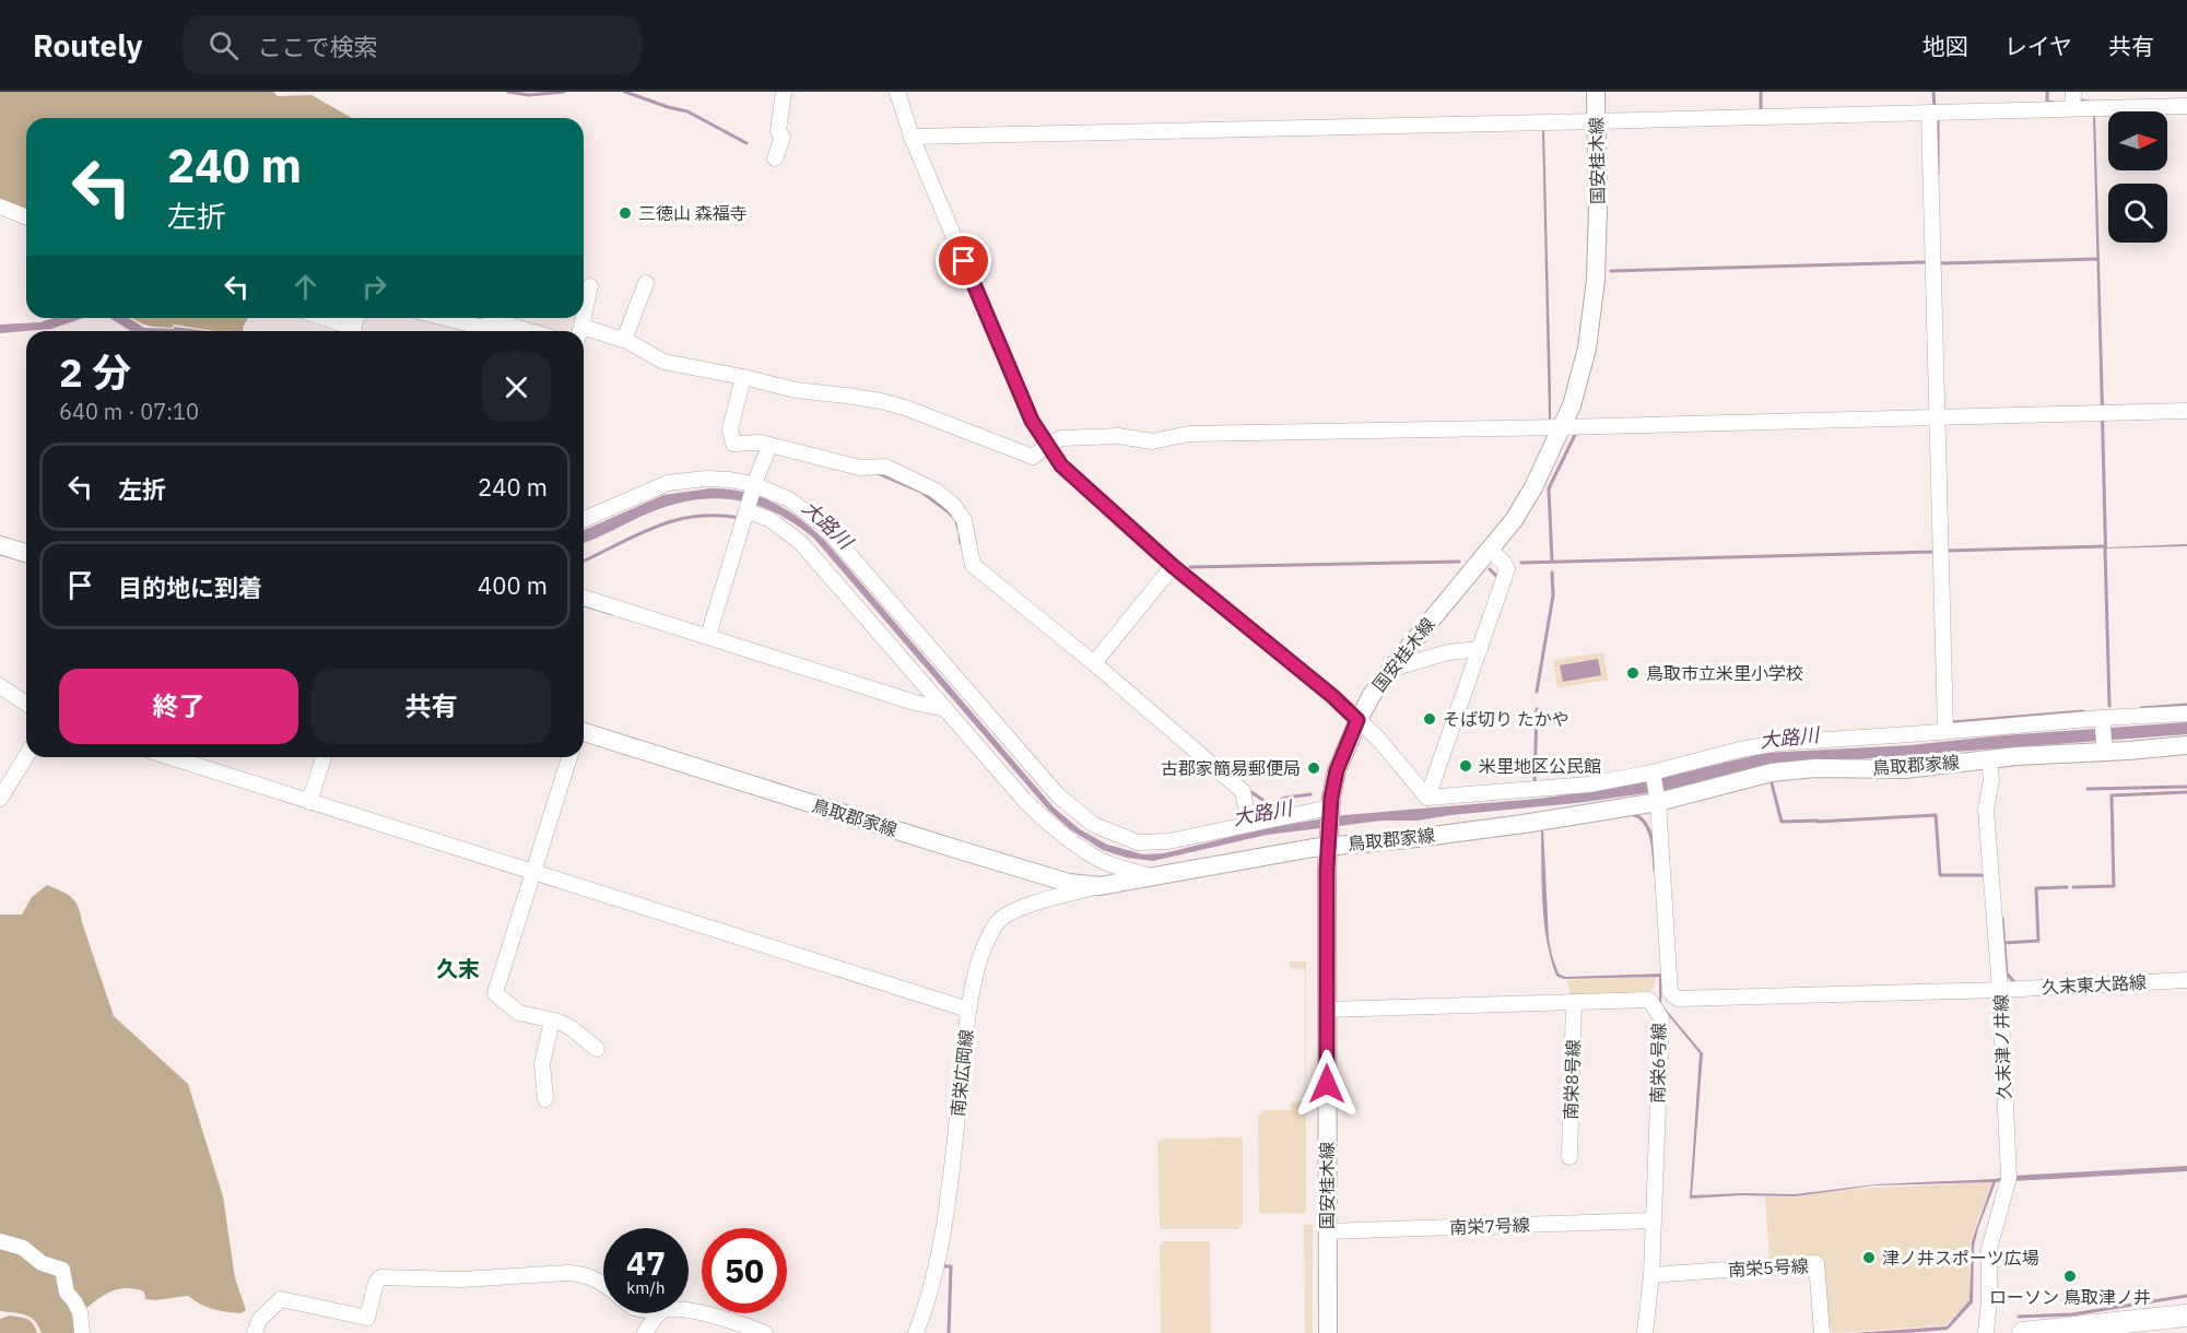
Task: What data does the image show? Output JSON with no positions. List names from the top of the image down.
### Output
{
  "streets": {
    "main road": ["国安桂木線", "鳥取郡家線"],
    "street": [
      "久末東大路線",
      "久末津ノ井線",
      "南栄6号線",
      "南栄広岡線",
      "南栄8号線",
      "南栄7号線",
      "南栄5号線"
    ]
  },
  "crossings": [
    ["国安桂木線", "鳥取郡家線"],
    ["国安桂木線", "南栄6号線"],
    ["国安桂木線", "南栄7号線"],
    ["鳥取郡家線", "久末東大路線"],
    ["鳥取郡家線", "久末津ノ井線"],
    ["鳥取郡家線", "南栄広岡線"],
    ["久末東大路線", "久末津ノ井線"],
    ["南栄6号線", "南栄8号線"],
    ["南栄6号線", "南栄7号線"],
    ["南栄6号線", "南栄5号線"]
  ],
  "districts": ["久末"],
  "water": ["大路川"],
  "places": [
    "三徳山 森福寺",
    "鳥取市立米里小学校",
    "そば切り たかや",
    "米里地区公民館",
    "古郡家簡易郵便局",
    "津ノ井スポーツ広場",
    "ローソン 鳥取津ノ井"
  ],
  "north": "right",
  "page": {
    "header": "Routely",
    "search": "ここで検索",
    "nav": ["地図", "レイヤ", "共有"],
    "turn": ["240 m", "左折"],
    "heading": ["2 分", "640 m · 07:10"],
    "list": [
      {
        "name": "左折",
        "value": "240 m"
      },
      {
        "name": "目的地に到着",
        "value": "400 m"
      }
    ],
    "buttons": ["終了", "共有"],
    "speed": "47 km/h",
    "limit": "50"
  }
}
